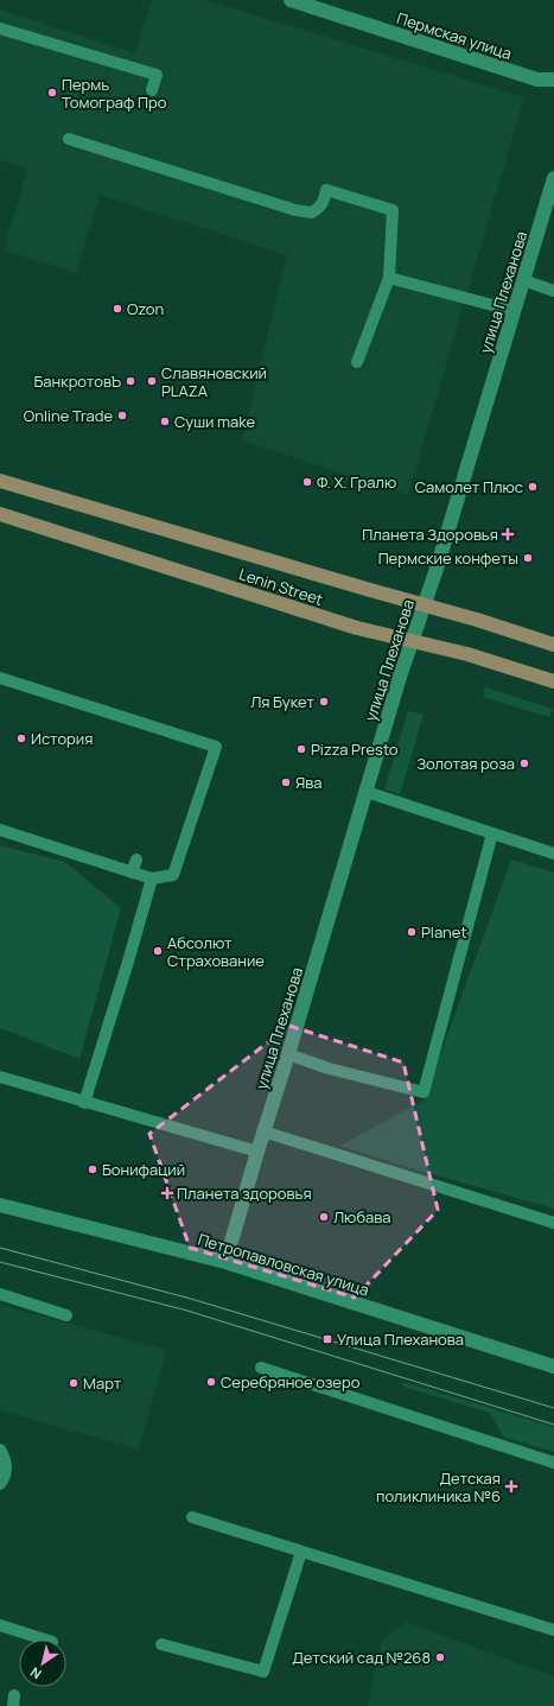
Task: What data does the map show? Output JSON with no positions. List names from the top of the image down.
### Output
{
  "streets": {
    "main road": [
      "Пермская улица",
      "улица Плеханова",
      "Lenin Street",
      "Петропавловская улица"
    ]
  },
  "crossings": [
    ["улица Плеханова", "Lenin Street"],
    ["улица Плеханова", "Петропавловская улица"]
  ],
  "places": {
    "other": [
      "Пермь Томограф Про",
      "Ozon",
      "БанкротовЪ",
      "Славяновский PLAZA",
      "Online Trade",
      "Суши make",
      "Ф. Х. Гралю",
      "Самолет Плюс",
      "Пермские конфеты",
      "Ля Букет",
      "История",
      "Pizza Presto",
      "Золотая роза",
      "Ява",
      "Planet",
      "Абсолют Страхование",
      "Бонифаций",
      "Любава",
      "Серебряное озеро",
      "Март",
      "Детский сад №268"
    ],
    "health": ["Планета Здоровья", "Планета здоровья", "Детская поликлиника №6"],
    "transit": ["Улица Плеханова"]
  },
  "north": "bottom left"
}
